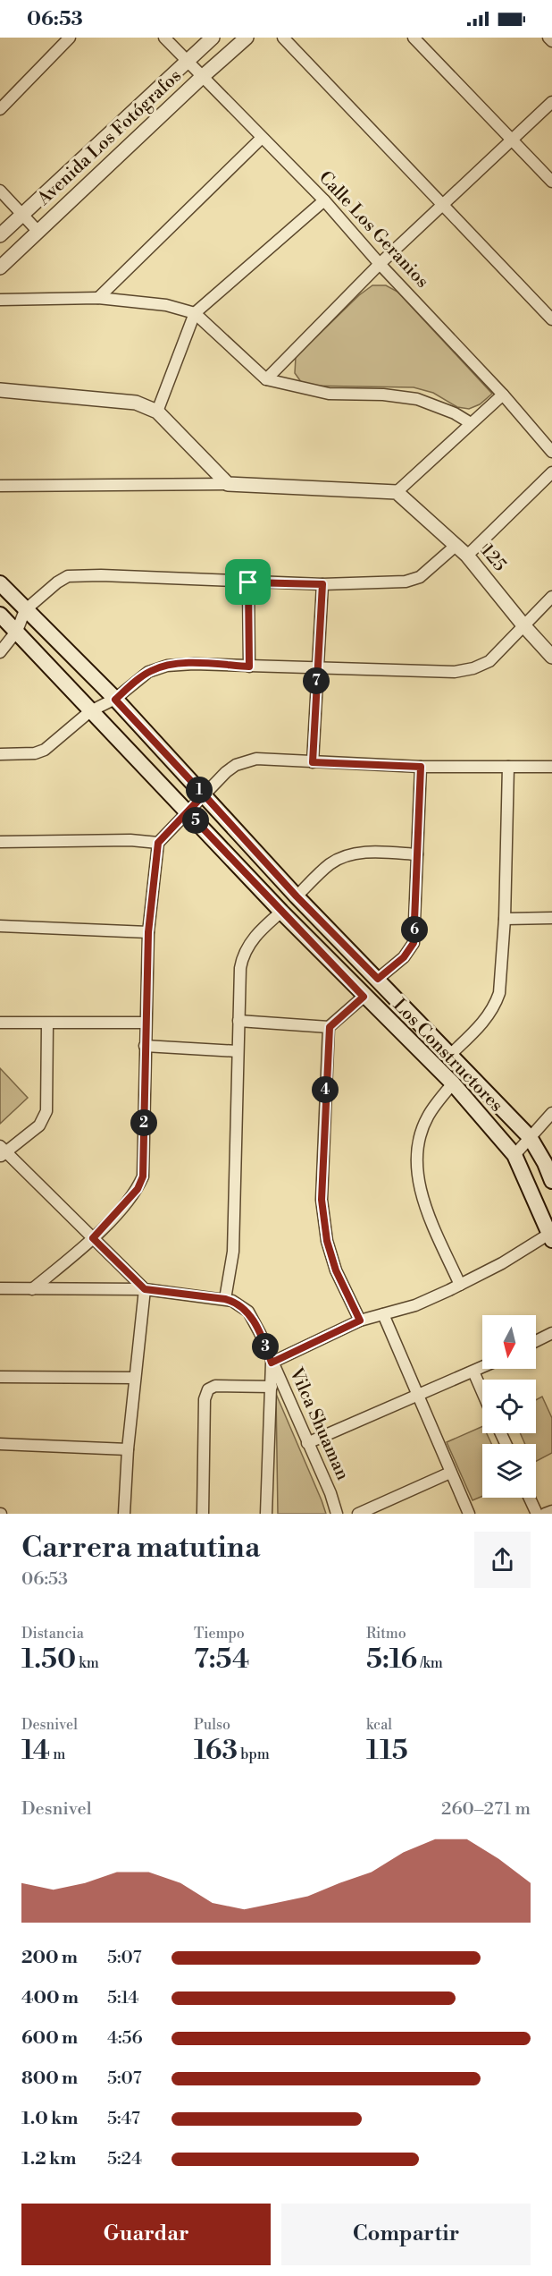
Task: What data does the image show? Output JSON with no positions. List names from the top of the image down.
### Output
{
  "streets": {
    "main road": ["Los Constructores"],
    "street": [
      "Avenida Los Fotógrafos",
      "Calle Los Geranios",
      "125",
      "Vilca Shuaman"
    ]
  },
  "crossings": [
    ["Avenida Los Fotógrafos", "Calle Los Geranios"]
  ],
  "north": "bottom",
  "page": {
    "status": "06:53",
    "pins": [
      "7",
      "1",
      "5",
      "6",
      "4",
      "2",
      "3"
    ],
    "heading": ["Carrera matutina", "06:53"],
    "stats": [
      ["Distancia", "1.50 km"],
      ["Tiempo", "7:54"],
      ["Ritmo", "5:16 /km"],
      ["Desnivel", "14 m"],
      ["Pulso", "163 bpm"],
      ["kcal", "115"]
    ],
    "chart": ["Desnivel", "260–271 m"],
    "list": [
      {
        "name": "200 m",
        "note": "5:07"
      },
      {
        "name": "400 m",
        "note": "5:14"
      },
      {
        "name": "600 m",
        "note": "4:56"
      },
      {
        "name": "800 m",
        "note": "5:07"
      },
      {
        "name": "1.0 km",
        "note": "5:47"
      },
      {
        "name": "1.2 km",
        "note": "5:24"
      }
    ],
    "buttons": ["Guardar", "Compartir"]
  }
}
